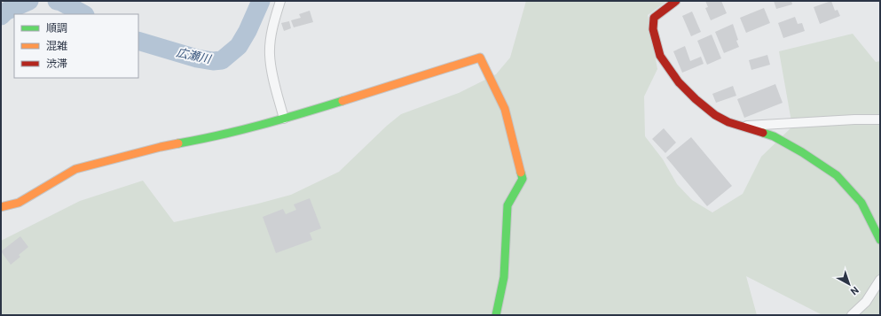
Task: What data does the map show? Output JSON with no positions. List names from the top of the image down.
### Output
{
  "water": ["広瀬川"],
  "legend": ["順調", "混雑", "渋滞"],
  "north": "bottom right"
}
